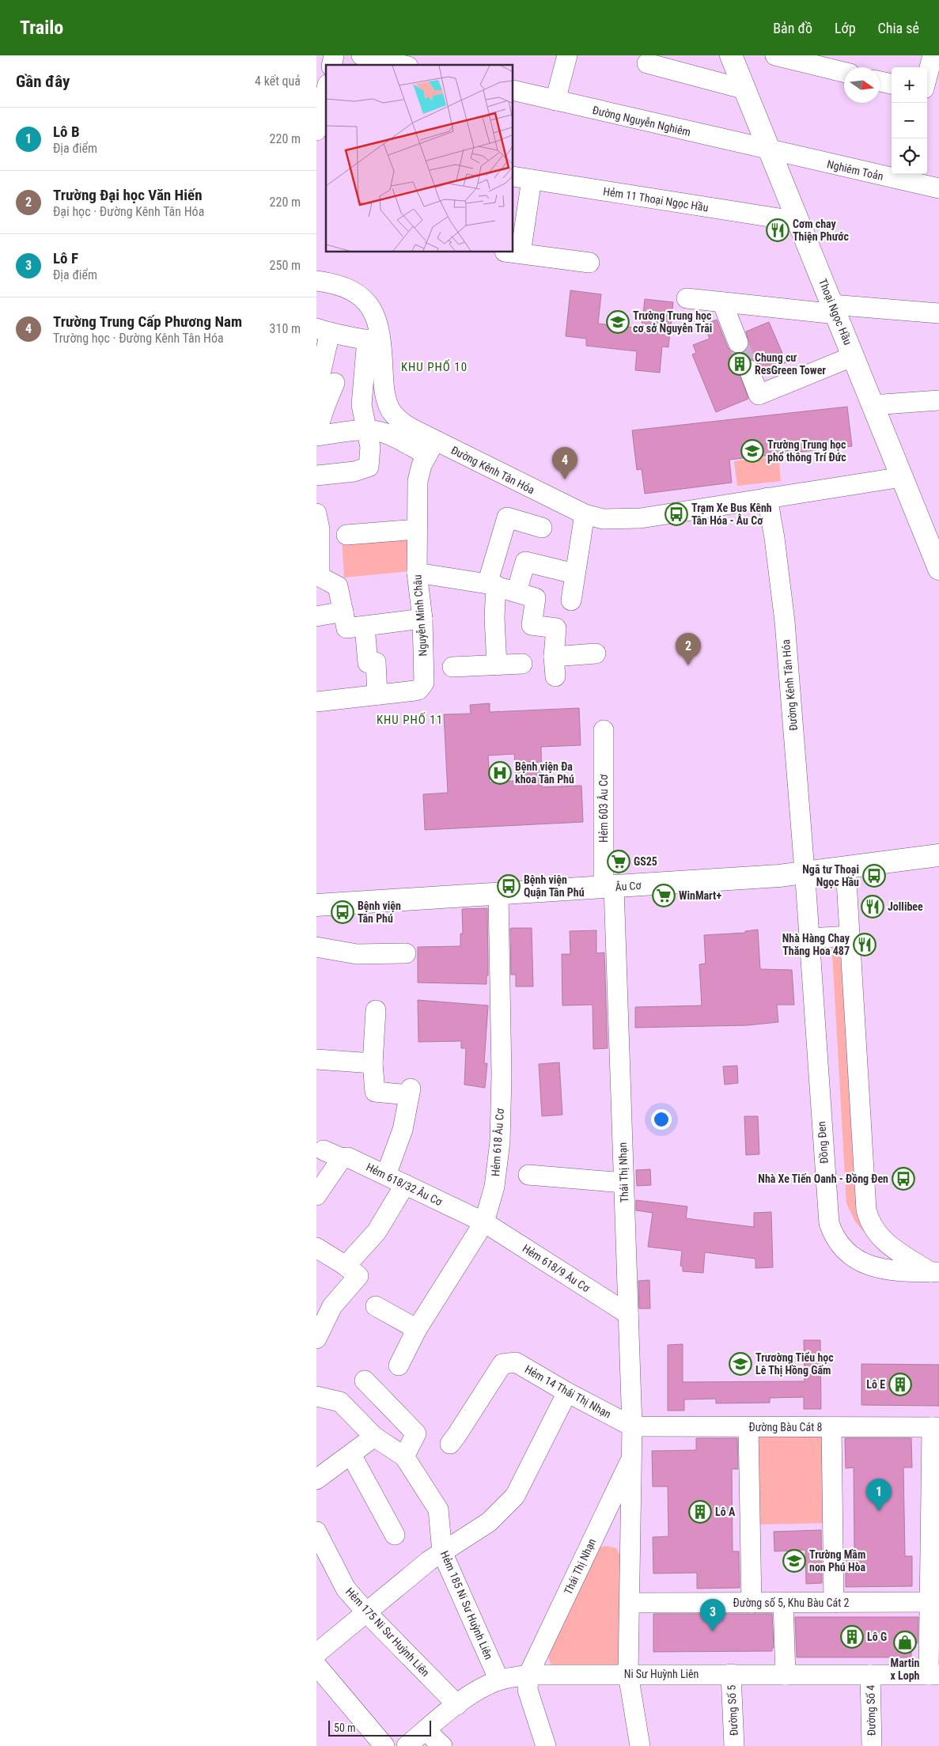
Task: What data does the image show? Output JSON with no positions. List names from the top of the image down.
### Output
{
  "streets": {
    "main road": ["Thoại Ngọc Hầu", "Âu Cơ"],
    "street": [
      "Đường Nguyễn Nghiêm",
      "Nghiêm Toản",
      "Hẻm 11 Thoại Ngọc Hầu",
      "Đường Kênh Tân Hóa",
      "Nguyễn Minh Châu",
      "Hẻm 603 Âu Cơ",
      "Hẻm 618 Âu Cơ",
      "Đồng Đen",
      "Thái Thị Nhạn",
      "Hẻm 618/32 Âu Cơ",
      "Hẻm 618/9 Âu Cơ",
      "Hẻm 14 Thái Thị Nhạn",
      "Đường Bàu Cát 8",
      "Đường số 5, Khu Bàu Cát 2",
      "Hẻm 185 Ni Sư Huỳnh Liên",
      "Hẻm 175 Ni Sư Huỳnh Liên",
      "Ni Sư Huỳnh Liên",
      "Đường Số 5",
      "Đường Số 4"
    ]
  },
  "crossings": [
    ["Đường Nguyễn Nghiêm", "Nghiêm Toản"],
    ["Đường Nguyễn Nghiêm", "Thoại Ngọc Hầu"],
    ["Nghiêm Toản", "Thoại Ngọc Hầu"],
    ["Hẻm 11 Thoại Ngọc Hầu", "Thoại Ngọc Hầu"],
    ["Thoại Ngọc Hầu", "Đường Kênh Tân Hóa"],
    ["Đường Kênh Tân Hóa", "Nguyễn Minh Châu"],
    ["Đường Kênh Tân Hóa", "Âu Cơ"],
    ["Đường Kênh Tân Hóa", "Đồng Đen"],
    ["Hẻm 603 Âu Cơ", "Âu Cơ"],
    ["Hẻm 603 Âu Cơ", "Thái Thị Nhạn"],
    ["Âu Cơ", "Hẻm 618 Âu Cơ"],
    ["Âu Cơ", "Đồng Đen"],
    ["Âu Cơ", "Thái Thị Nhạn"],
    ["Hẻm 618 Âu Cơ", "Hẻm 618/32 Âu Cơ"],
    ["Hẻm 618 Âu Cơ", "Hẻm 618/9 Âu Cơ"],
    ["Thái Thị Nhạn", "Hẻm 618/9 Âu Cơ"],
    ["Thái Thị Nhạn", "Hẻm 14 Thái Thị Nhạn"],
    ["Thái Thị Nhạn", "Đường Bàu Cát 8"],
    ["Thái Thị Nhạn", "Đường số 5, Khu Bàu Cát 2"],
    ["Thái Thị Nhạn", "Ni Sư Huỳnh Liên"],
    ["Hẻm 618/32 Âu Cơ", "Hẻm 618/9 Âu Cơ"],
    ["Hẻm 14 Thái Thị Nhạn", "Đường Bàu Cát 8"],
    ["Hẻm 185 Ni Sư Huỳnh Liên", "Ni Sư Huỳnh Liên"],
    ["Hẻm 175 Ni Sư Huỳnh Liên", "Ni Sư Huỳnh Liên"],
    ["Ni Sư Huỳnh Liên", "Đường Số 5"],
    ["Ni Sư Huỳnh Liên", "Đường Số 4"]
  ],
  "districts": ["KHU PHỐ 10", "KHU PHỐ 11"],
  "places": {
    "restaurant": ["Cơm chay Thiện Phước", "Jollibee", "Nhà Hàng Chay Thăng Hoa 487"],
    "school or university": [
      "Trường Trung học cơ sở Nguyễn Trãi",
      "Trường Trung học phổ thông Trí Đức",
      "Trươờng Tiểu học Lê Thị Hồng Gấm",
      "Trường Mầm non Phú Hòa"
    ],
    "building": [
      "Chung cư ResGreen Tower",
      "Lô E",
      "Lô A",
      "Lô G"
    ],
    "bus stop": [
      "Trạm Xe Bus Kênh Tân Hóa - Âu Cơ",
      "Ngã tư Thoại Ngọc Hầu",
      "Bệnh viện Quận Tân Phú",
      "Bệnh viện Tân Phú",
      "Nhà Xe Tiến Oanh - Đồng Đen"
    ],
    "hospital": ["Bệnh viện Đa khoa Tân Phú"],
    "supermarket": ["GS25", "WinMart+"],
    "shop": ["Martin x Loph"]
  },
  "scale_bar": "50 m",
  "north": "right",
  "page": {
    "header": "Trailo",
    "nav": ["Bản đồ", "Lớp", "Chia sẻ"],
    "heading": ["Gần đây", "4 kết quả"],
    "map_buttons": ["+", "−"],
    "list": [
      {
        "mark": "1",
        "name": "Lô B",
        "note": "Địa điểm",
        "value": "220 m"
      },
      {
        "mark": "2",
        "name": "Trường Đại học Văn Hiến",
        "note": "Đại học · Đường Kênh Tân Hóa",
        "value": "220 m"
      },
      {
        "mark": "3",
        "name": "Lô F",
        "note": "Địa điểm",
        "value": "250 m"
      },
      {
        "mark": "4",
        "name": "Trường Trung Cấp Phương Nam",
        "note": "Trường học · Đường Kênh Tân Hóa",
        "value": "310 m"
      }
    ],
    "pins": [
      "4",
      "2",
      "1",
      "3"
    ],
    "scale": "50 m"
  }
}
